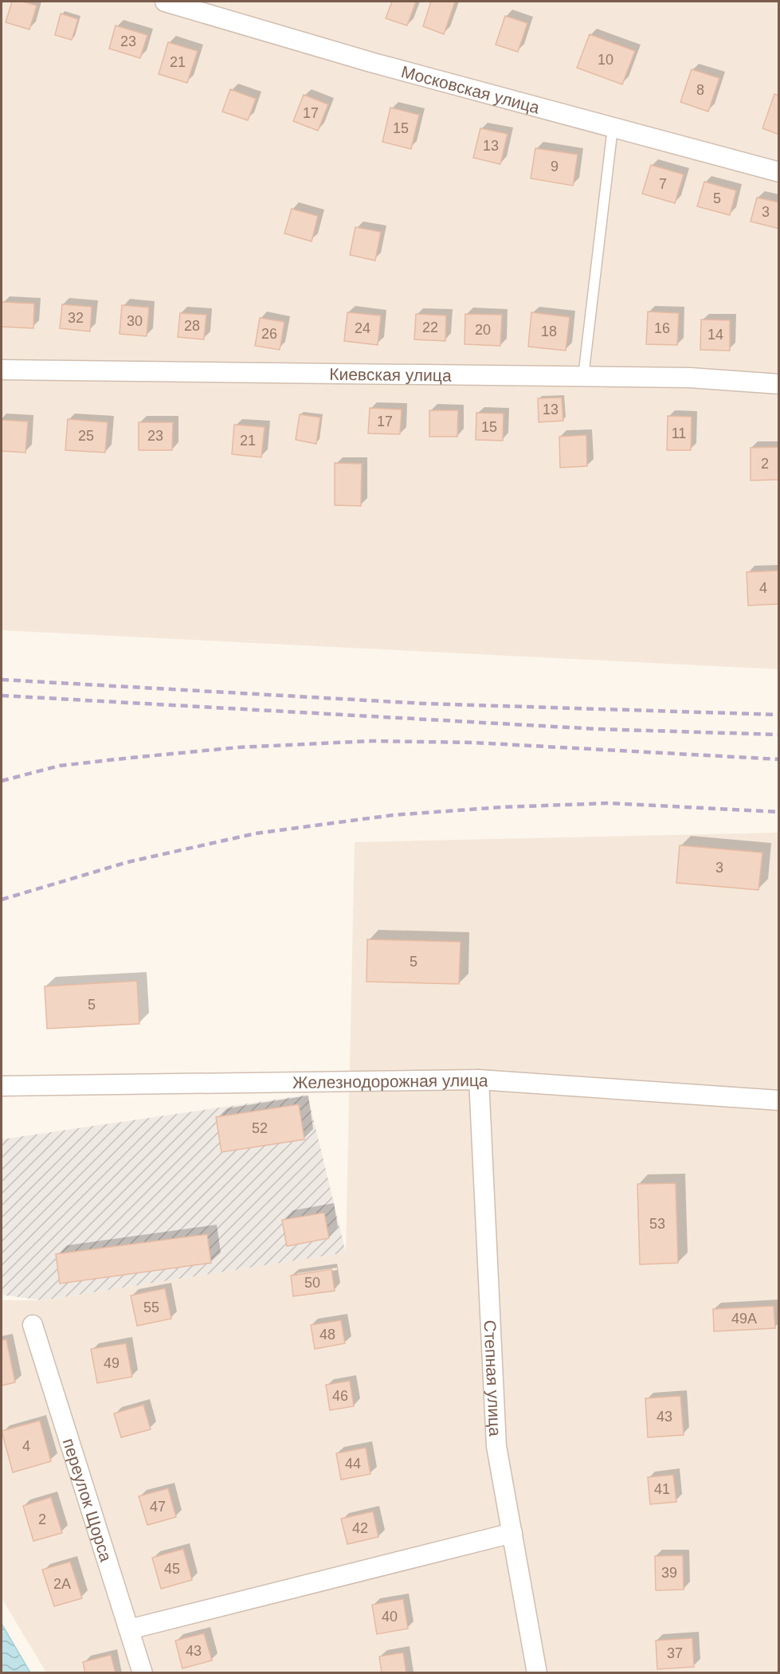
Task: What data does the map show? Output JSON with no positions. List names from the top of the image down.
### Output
{
  "streets": {
    "street": [
      "Московская улица",
      "Киевская улица",
      "Железнодорожная улица",
      "Степная улица",
      "переулок Щорса"
    ]
  },
  "crossings": [
    ["Железнодорожная улица", "Степная улица"]
  ],
  "house_numbers": [
    "23",
    "10",
    "21",
    "8",
    "17",
    "15",
    "13",
    "9",
    "7",
    "5",
    "3",
    "32",
    "30",
    "28",
    "22",
    "24",
    "16",
    "20",
    "18",
    "26",
    "14",
    "13",
    "17",
    "15",
    "11",
    "25",
    "23",
    "21",
    "2",
    "4",
    "3",
    "5",
    "5",
    "52",
    "53",
    "50",
    "55",
    "49А",
    "48",
    "49",
    "46",
    "43",
    "4",
    "44",
    "41",
    "47",
    "2",
    "42",
    "45",
    "39",
    "2А",
    "40",
    "43",
    "37"
  ]
}
